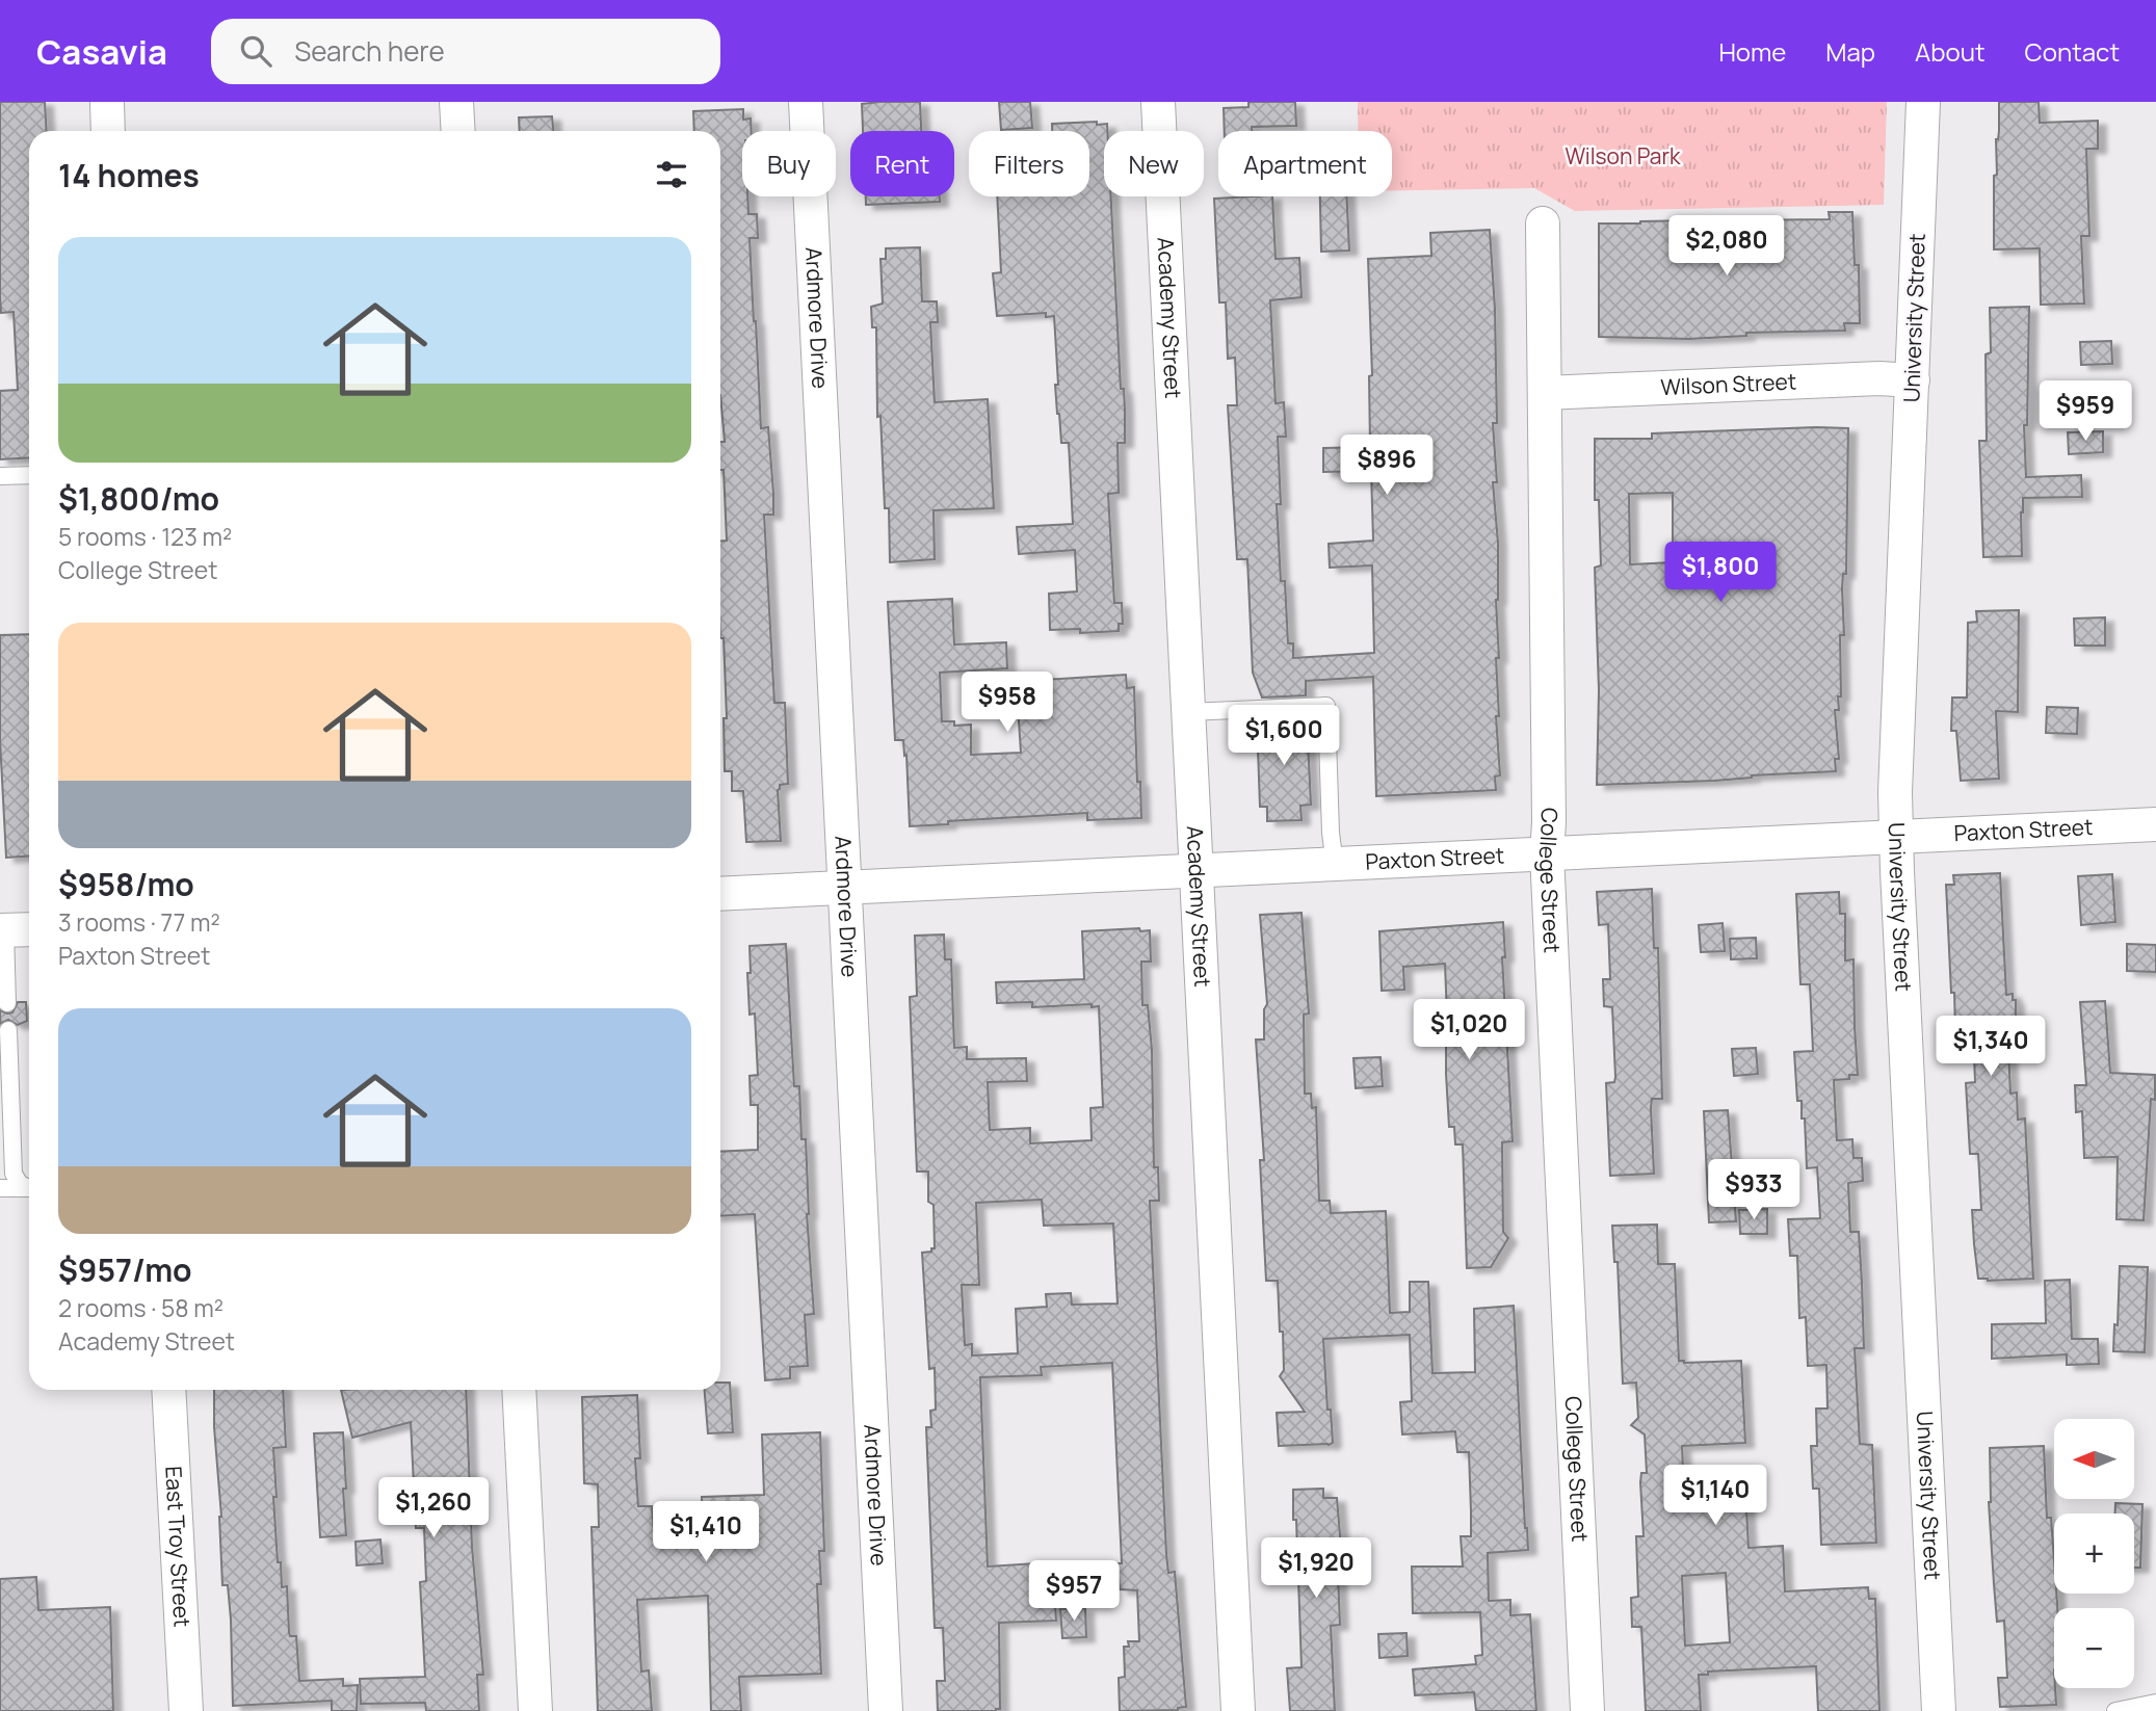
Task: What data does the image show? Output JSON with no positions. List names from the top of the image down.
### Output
{
  "streets": {
    "street": [
      "Ardmore Drive",
      "Academy Street",
      "University Street",
      "Wilson Street",
      "Paxton Street",
      "College Street",
      "East Troy Street"
    ]
  },
  "crossings": [
    ["Ardmore Drive", "Paxton Street"],
    ["Academy Street", "Paxton Street"],
    ["University Street", "Wilson Street"],
    ["University Street", "Paxton Street"],
    ["Wilson Street", "College Street"],
    ["Paxton Street", "College Street"]
  ],
  "parks": ["Wilson Park"],
  "north": "left",
  "page": {
    "header": "Casavia",
    "search": "Search here",
    "nav": [
      "Home",
      "Map",
      "About",
      "Contact"
    ],
    "chip": [
      "Buy",
      "Rent",
      "Filters",
      "New",
      "Apartment"
    ],
    "heading": "14 homes",
    "price": [
      "$2,080",
      "$959",
      "$896",
      "$1,800",
      "$958",
      "$1,600",
      "$1,020",
      "$1,340",
      "$933",
      "$1,140",
      "$1,260",
      "$1,410",
      "$1,920",
      "$957"
    ],
    "list": [
      {
        "name": "$1,800/mo",
        "note": "5 rooms · 123 m² · College Street"
      },
      {
        "name": "$958/mo",
        "note": "3 rooms · 77 m² · Paxton Street"
      },
      {
        "name": "$957/mo",
        "note": "2 rooms · 58 m² · Academy Street"
      }
    ],
    "map_buttons": ["+", "−"]
  }
}
